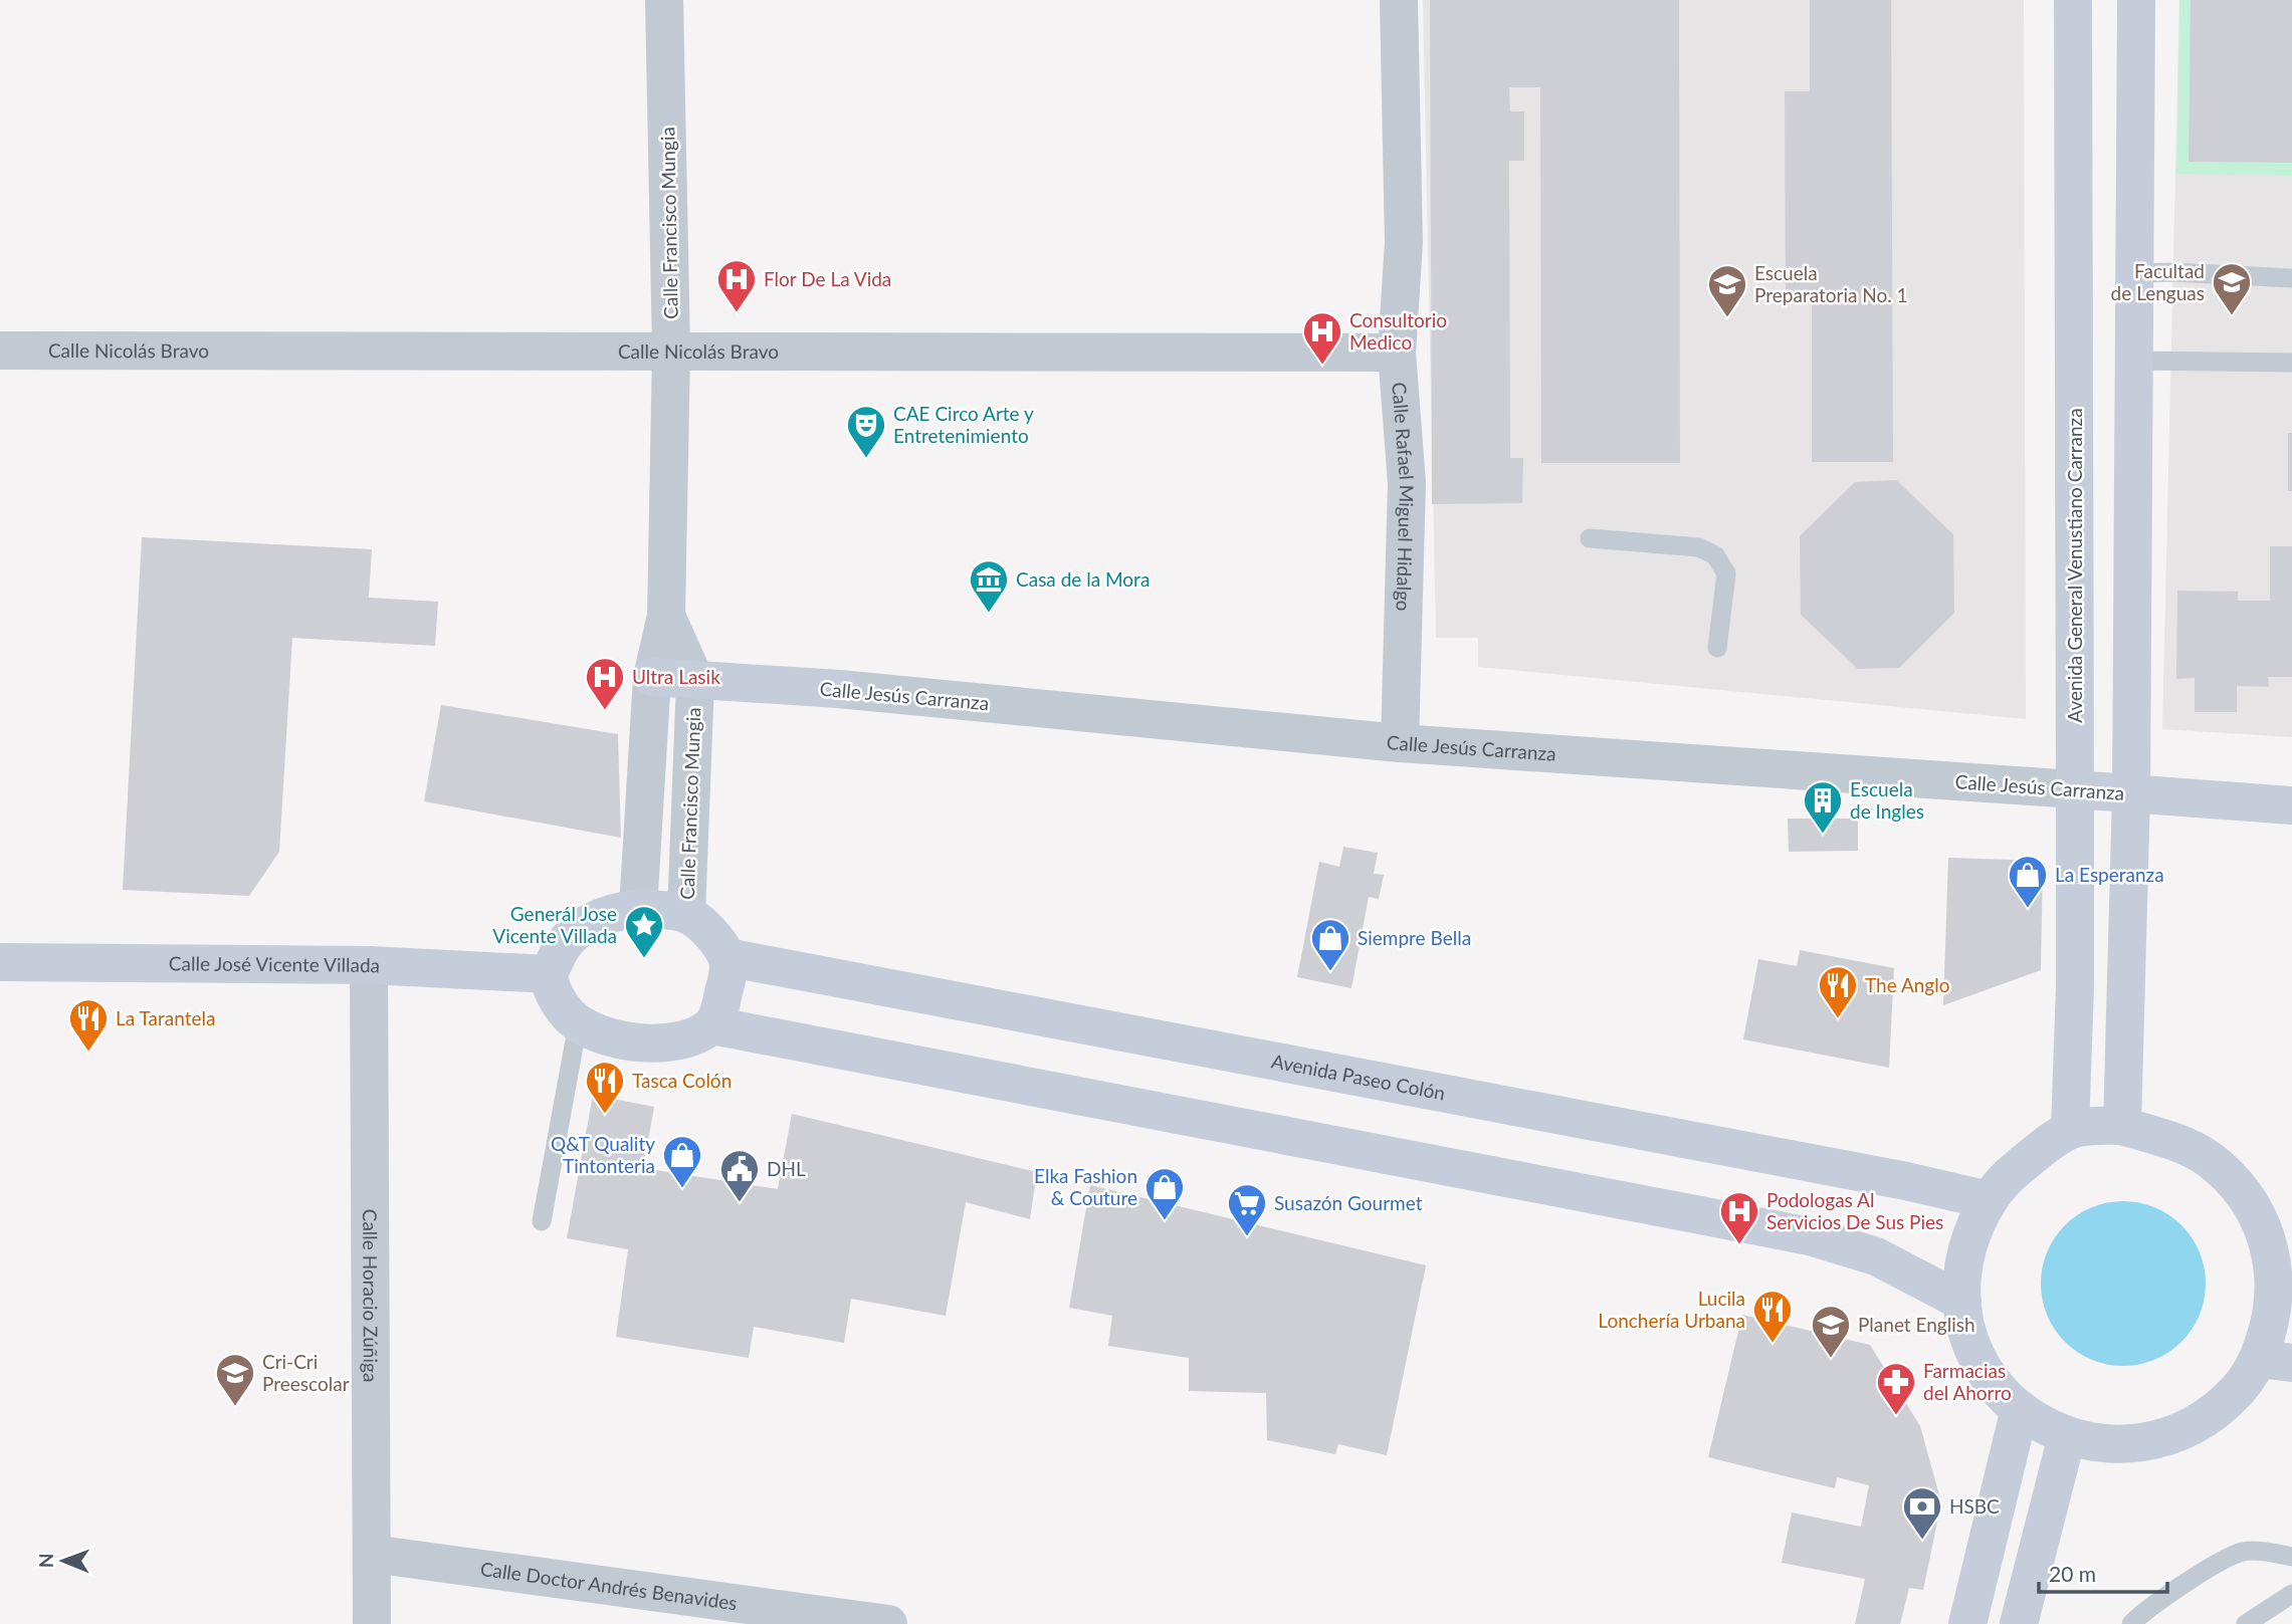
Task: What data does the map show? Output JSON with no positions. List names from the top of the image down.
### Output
{
  "streets": {
    "main road": [
      "Avenida General Venustiano Carranza",
      "Calle Jesús Carranza",
      "Calle José Vicente Villada",
      "Avenida Paseo Colón"
    ],
    "street": [
      "Calle Francisco Mungia",
      "Calle Nicolás Bravo",
      "Calle Rafael Miguel Hidalgo",
      "Calle Horacio Zúñiga",
      "Calle Doctor Andrés Benavides"
    ]
  },
  "crossings": [
    ["Calle Francisco Mungia", "Calle Nicolás Bravo"],
    ["Calle Francisco Mungia", "Calle Jesús Carranza"],
    ["Calle Francisco Mungia", "Calle José Vicente Villada"],
    ["Calle Francisco Mungia", "Avenida Paseo Colón"],
    ["Calle Nicolás Bravo", "Calle Rafael Miguel Hidalgo"],
    ["Calle Rafael Miguel Hidalgo", "Calle Jesús Carranza"],
    ["Avenida General Venustiano Carranza", "Calle Jesús Carranza"],
    ["Calle José Vicente Villada", "Avenida Paseo Colón"],
    ["Calle José Vicente Villada", "Calle Horacio Zúñiga"],
    ["Calle Horacio Zúñiga", "Calle Doctor Andrés Benavides"]
  ],
  "places": {
    "hospital": [
      "Flor De La Vida",
      "Consultorio Medico",
      "Ultra Lasik",
      "Podologas Al Servicios De Sus Pies"
    ],
    "school or university": [
      "Facultad de Lenguas",
      "Escuela Preparatoria No. 1",
      "Planet English",
      "Cri-Cri Preescolar"
    ],
    "theatre": ["CAE Circo Arte y Entretenimiento"],
    "museum": ["Casa de la Mora"],
    "building": ["Escuela de Ingles"],
    "shop": [
      "La Esperanza",
      "Siempre Bella",
      "Q&T Quality Tintonteria",
      "Elka Fashion & Couture"
    ],
    "place": ["Generál Jose Vicente Villada"],
    "restaurant": [
      "The Anglo",
      "La Tarantela",
      "Tasca Colón",
      "Lucila Lonchería Urbana"
    ],
    "public building": ["DHL"],
    "supermarket": ["Susazón Gourmet"],
    "pharmacy": ["Farmacias del Ahorro"],
    "bank": ["HSBC"]
  },
  "scale_bar": "20 m",
  "north": "left"
}
